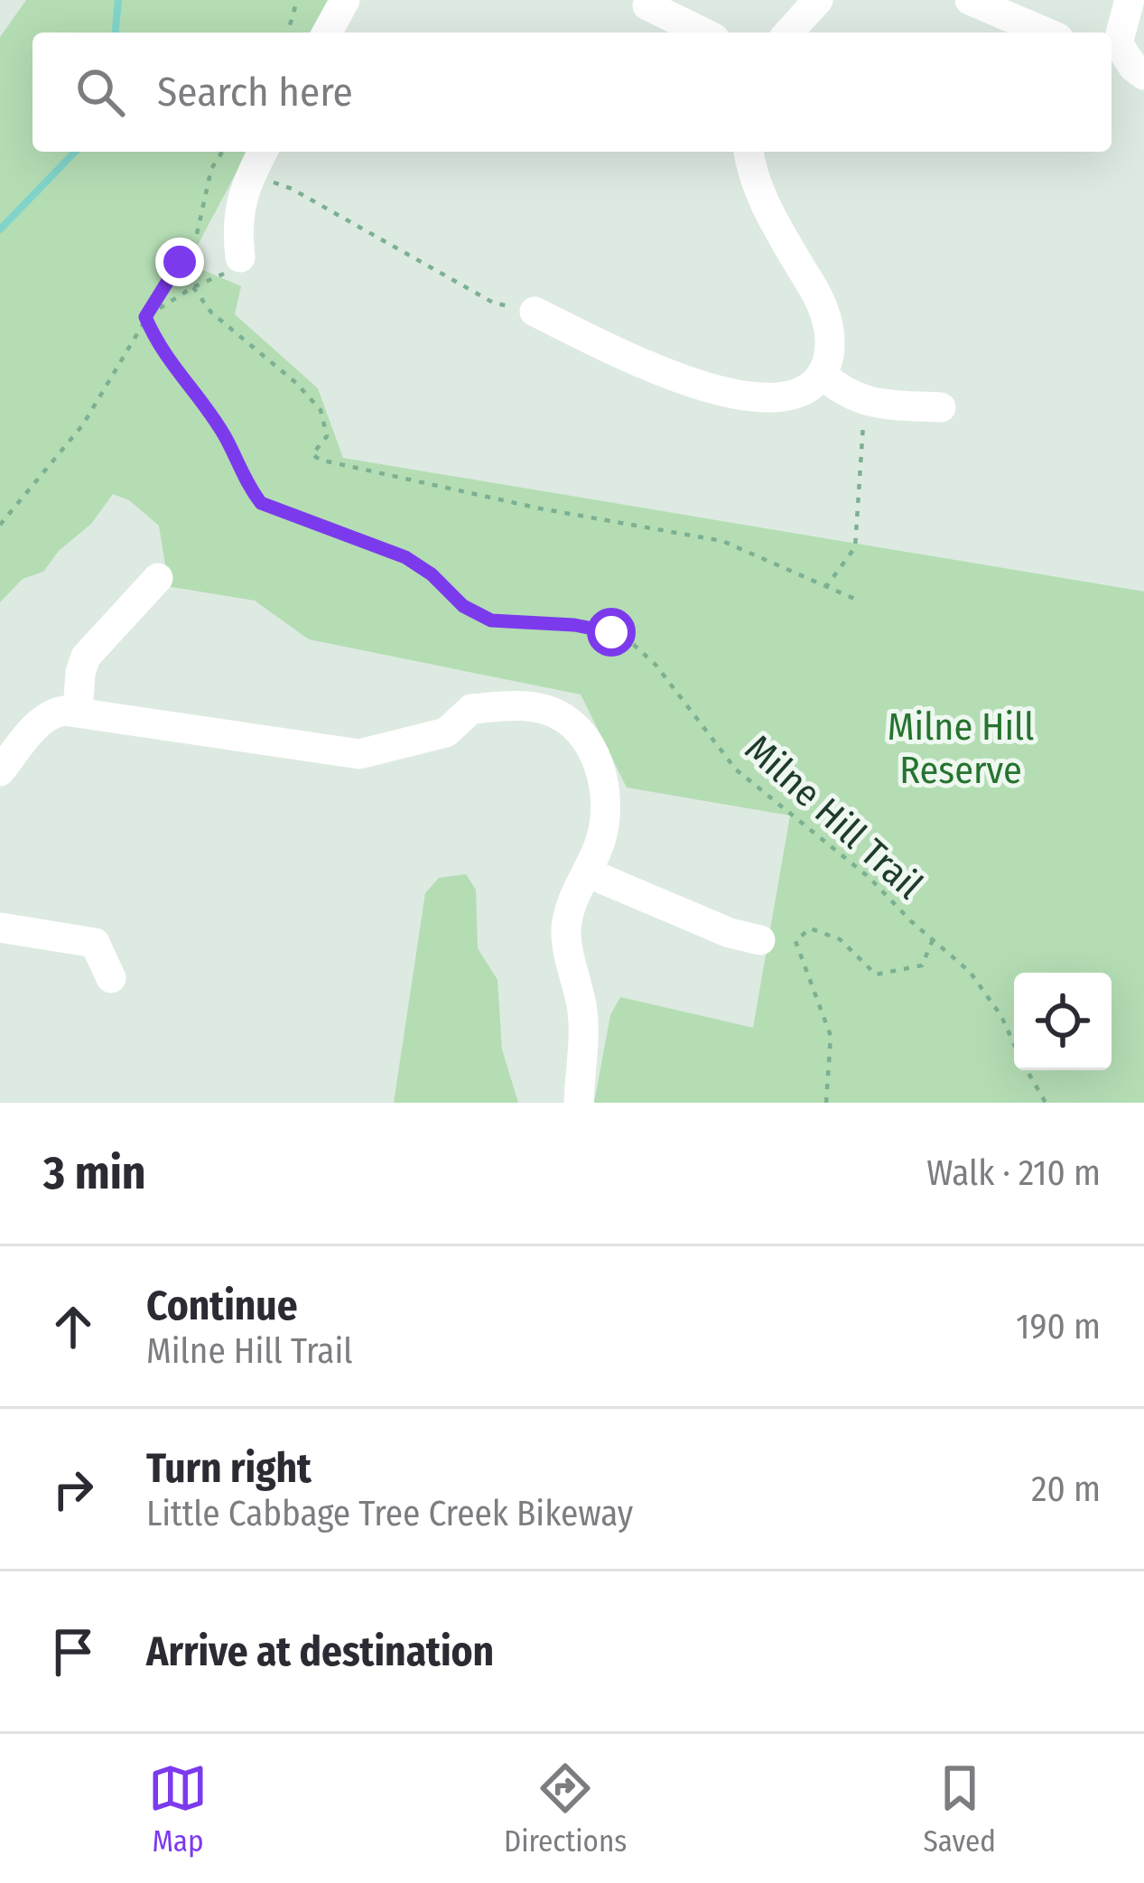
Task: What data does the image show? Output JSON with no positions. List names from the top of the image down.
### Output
{
  "streets": {
    "path": ["Milne Hill Trail"]
  },
  "parks": ["Milne Hill Reserve"],
  "page": {
    "search": "Search here",
    "heading": ["3 min", "Walk · 210 m"],
    "list": [
      ["Continue", "Milne Hill Trail", "190 m"],
      ["Turn right", "Little Cabbage Tree Creek Bikeway", "20 m"],
      "Arrive at destination"
    ],
    "nav": ["Map", "Directions", "Saved"]
  }
}
